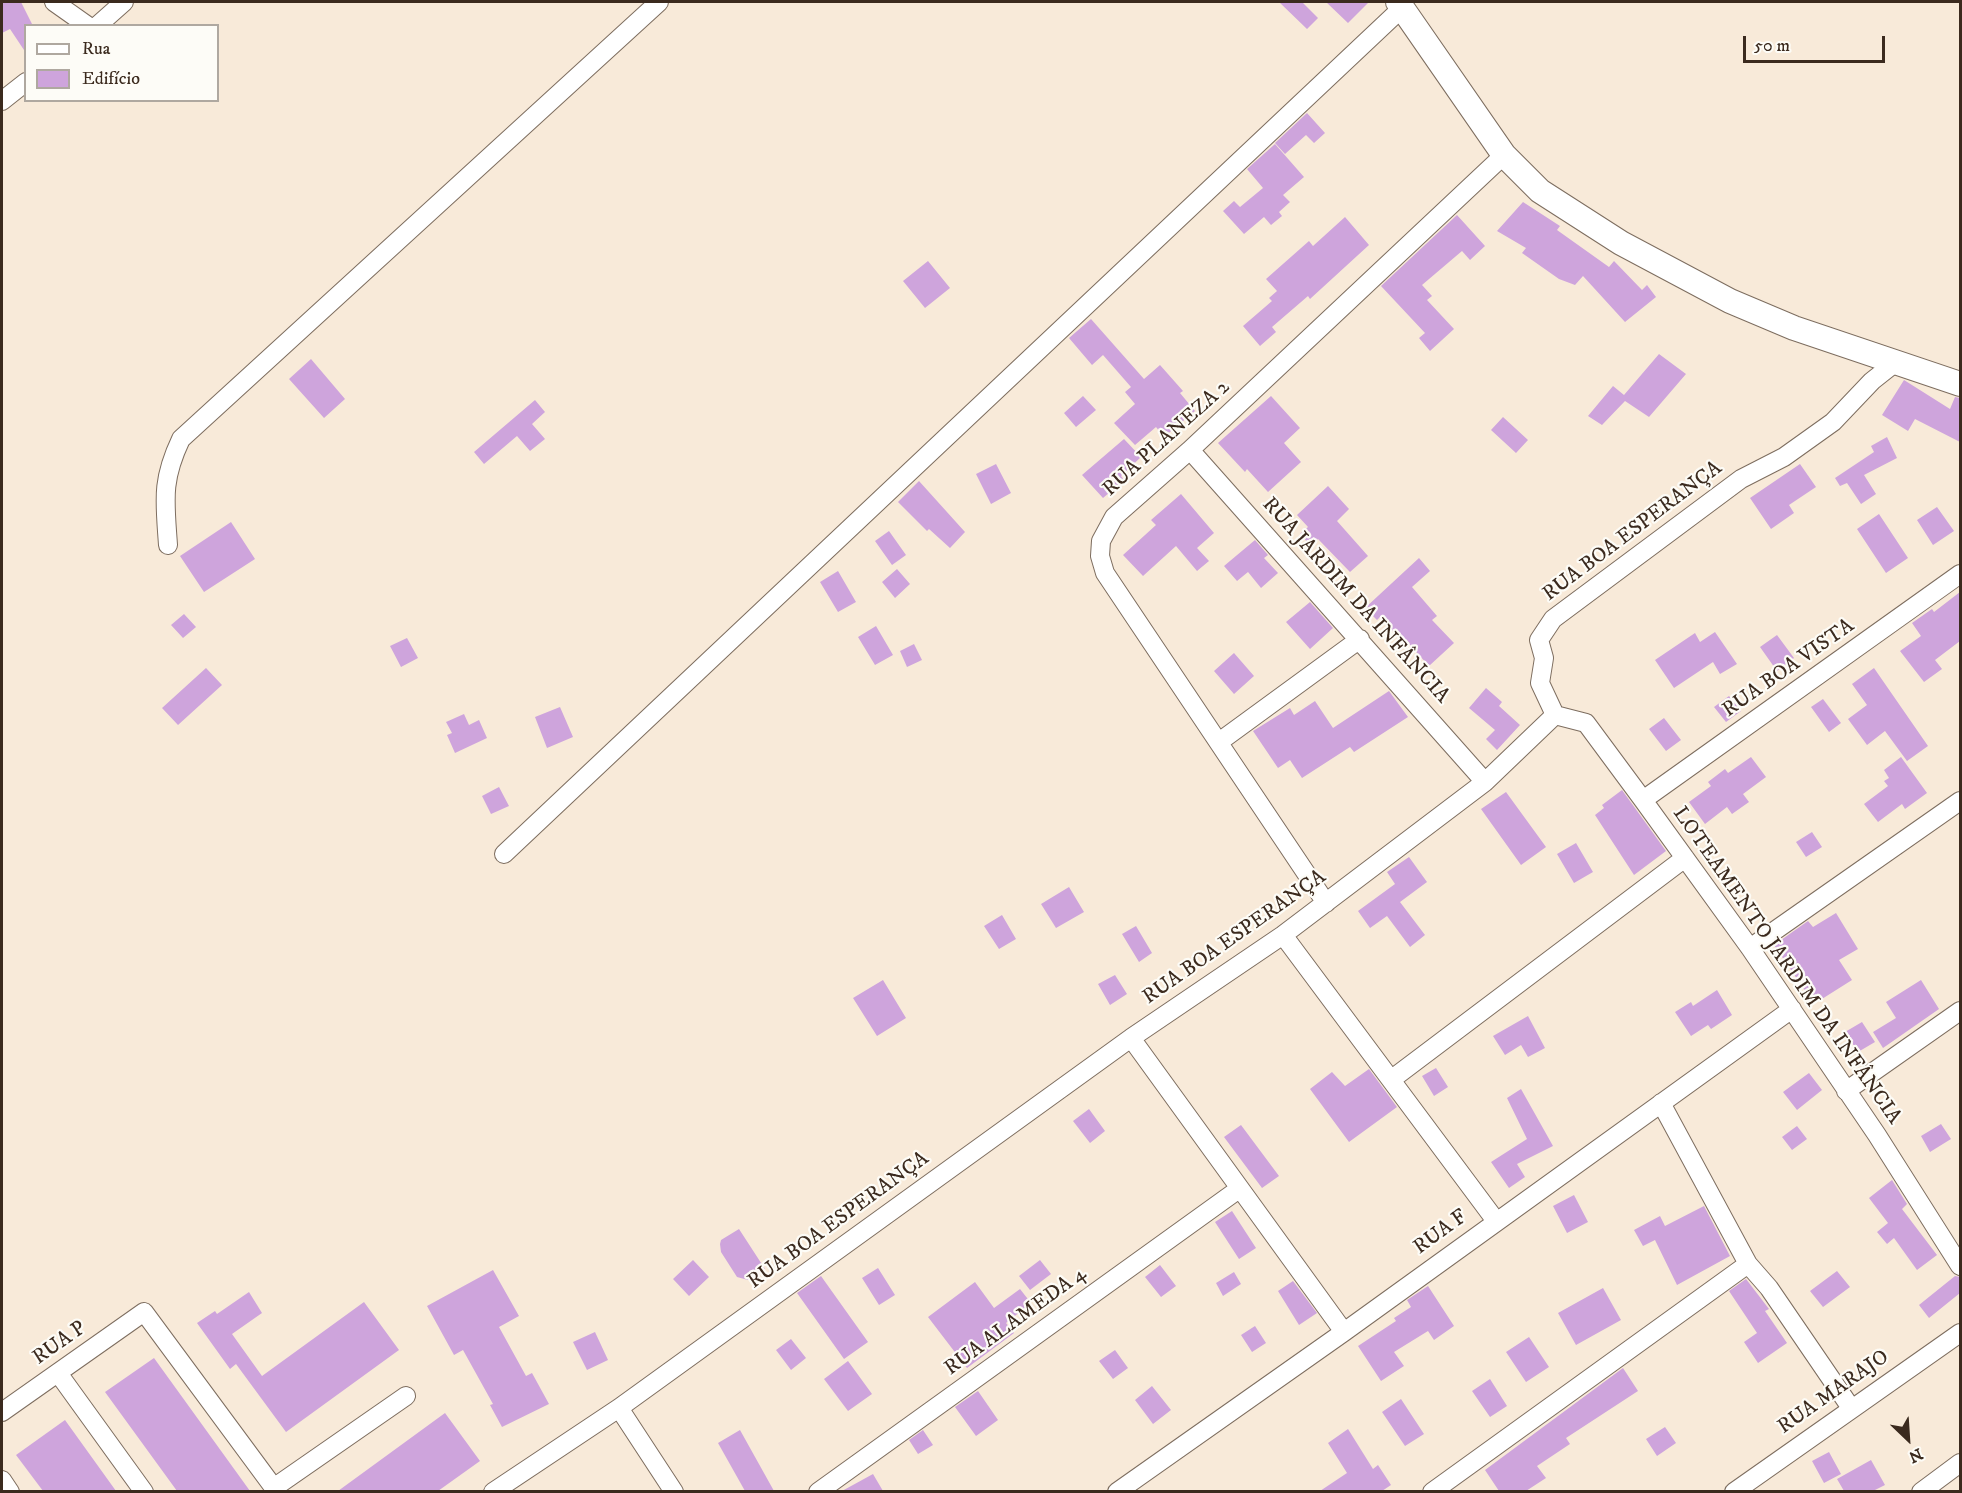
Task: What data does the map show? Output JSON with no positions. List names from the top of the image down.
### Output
{
  "streets": {
    "street": [
      "RUA PLANEZA 2",
      "RUA BOA ESPERANÇA",
      "RUA JARDIM DA INFÂNCIA",
      "RUA BOA VISTA",
      "LOTEAMENTO JARDIM DA INFÂNCIA",
      "RUA F",
      "RUA ALAMEDA 4",
      "RUA P",
      "RUA MARAJO"
    ]
  },
  "crossings": [
    ["RUA PLANEZA 2", "RUA BOA ESPERANÇA"],
    ["RUA PLANEZA 2", "RUA JARDIM DA INFÂNCIA"],
    ["RUA BOA ESPERANÇA", "RUA JARDIM DA INFÂNCIA"],
    ["RUA BOA ESPERANÇA", "LOTEAMENTO JARDIM DA INFÂNCIA"],
    ["RUA BOA VISTA", "LOTEAMENTO JARDIM DA INFÂNCIA"],
    ["LOTEAMENTO JARDIM DA INFÂNCIA", "RUA F"]
  ],
  "legend": ["Rua", "Edifício"],
  "scale_bar": "50 m",
  "north": "bottom right"
}
